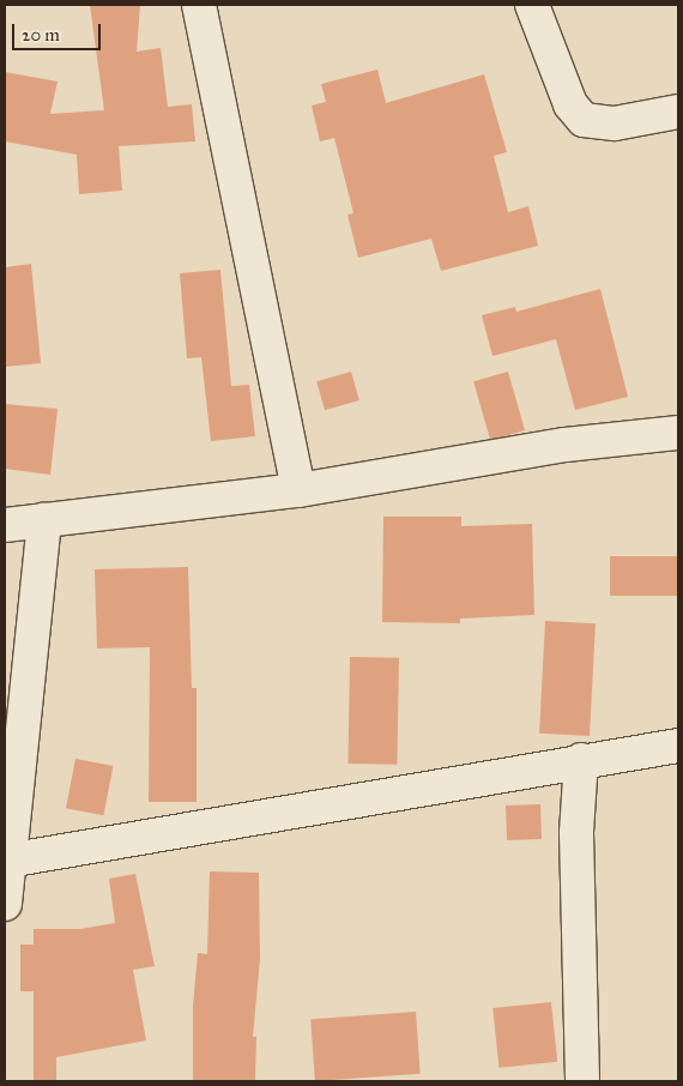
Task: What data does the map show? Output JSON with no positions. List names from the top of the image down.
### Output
{
  "scale_bar": "20 m"
}
